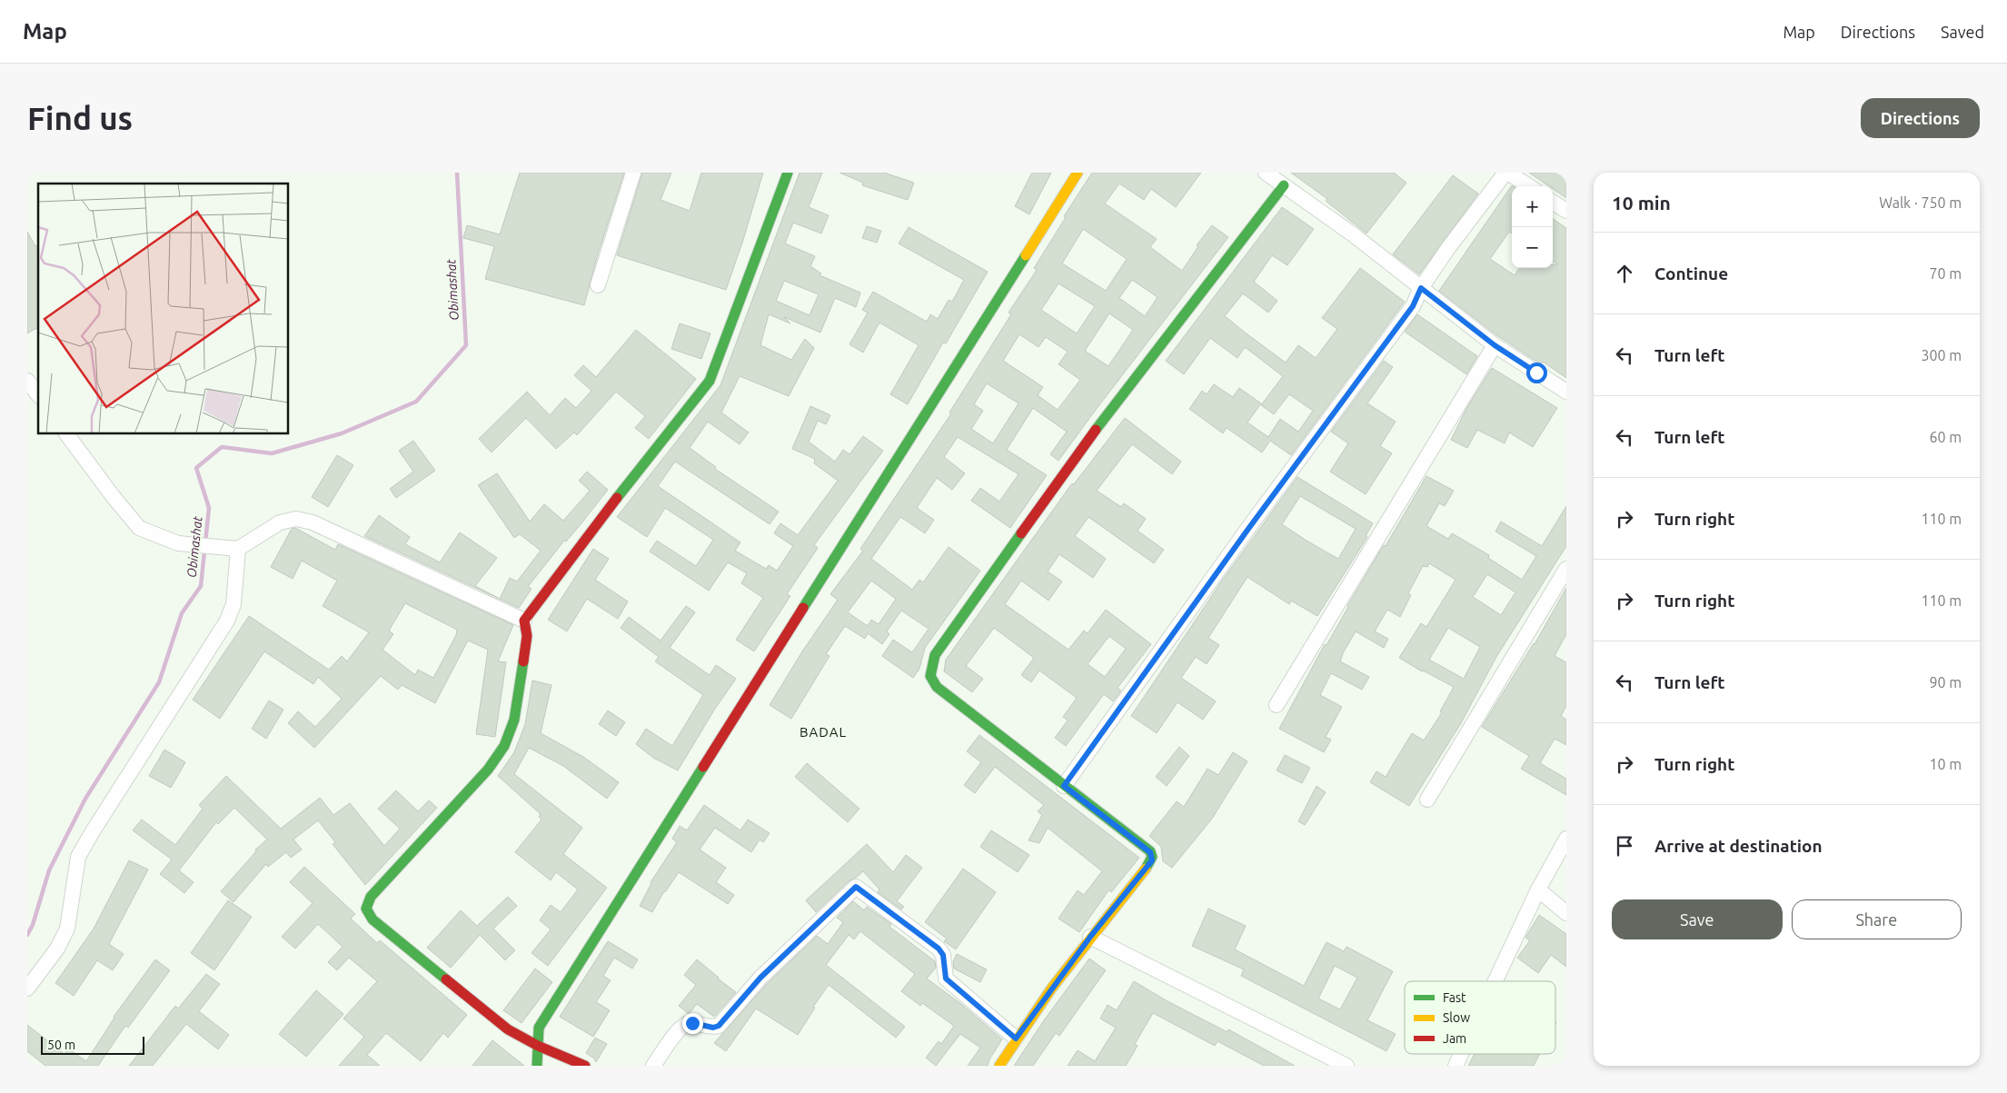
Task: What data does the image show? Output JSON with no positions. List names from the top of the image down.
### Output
{
  "districts": ["BADAL"],
  "water": ["Obimashat"],
  "legend": ["Fast", "Slow", "Jam"],
  "scale_bar": "50 m",
  "page": {
    "header": "Map",
    "nav": ["Map", "Directions", "Saved"],
    "buttons": [
      "Directions",
      ["Save", "Share"]
    ],
    "title": "Find us",
    "heading": ["10 min", "Walk · 750 m"],
    "map_buttons": ["+", "−"],
    "list": [
      ["Continue", "70 m"],
      ["Turn left", "300 m"],
      ["Turn left", "60 m"],
      ["Turn right", "110 m"],
      ["Turn right", "110 m"],
      ["Turn left", "90 m"],
      ["Turn right", "10 m"],
      "Arrive at destination"
    ],
    "scale": "50 m"
  }
}
